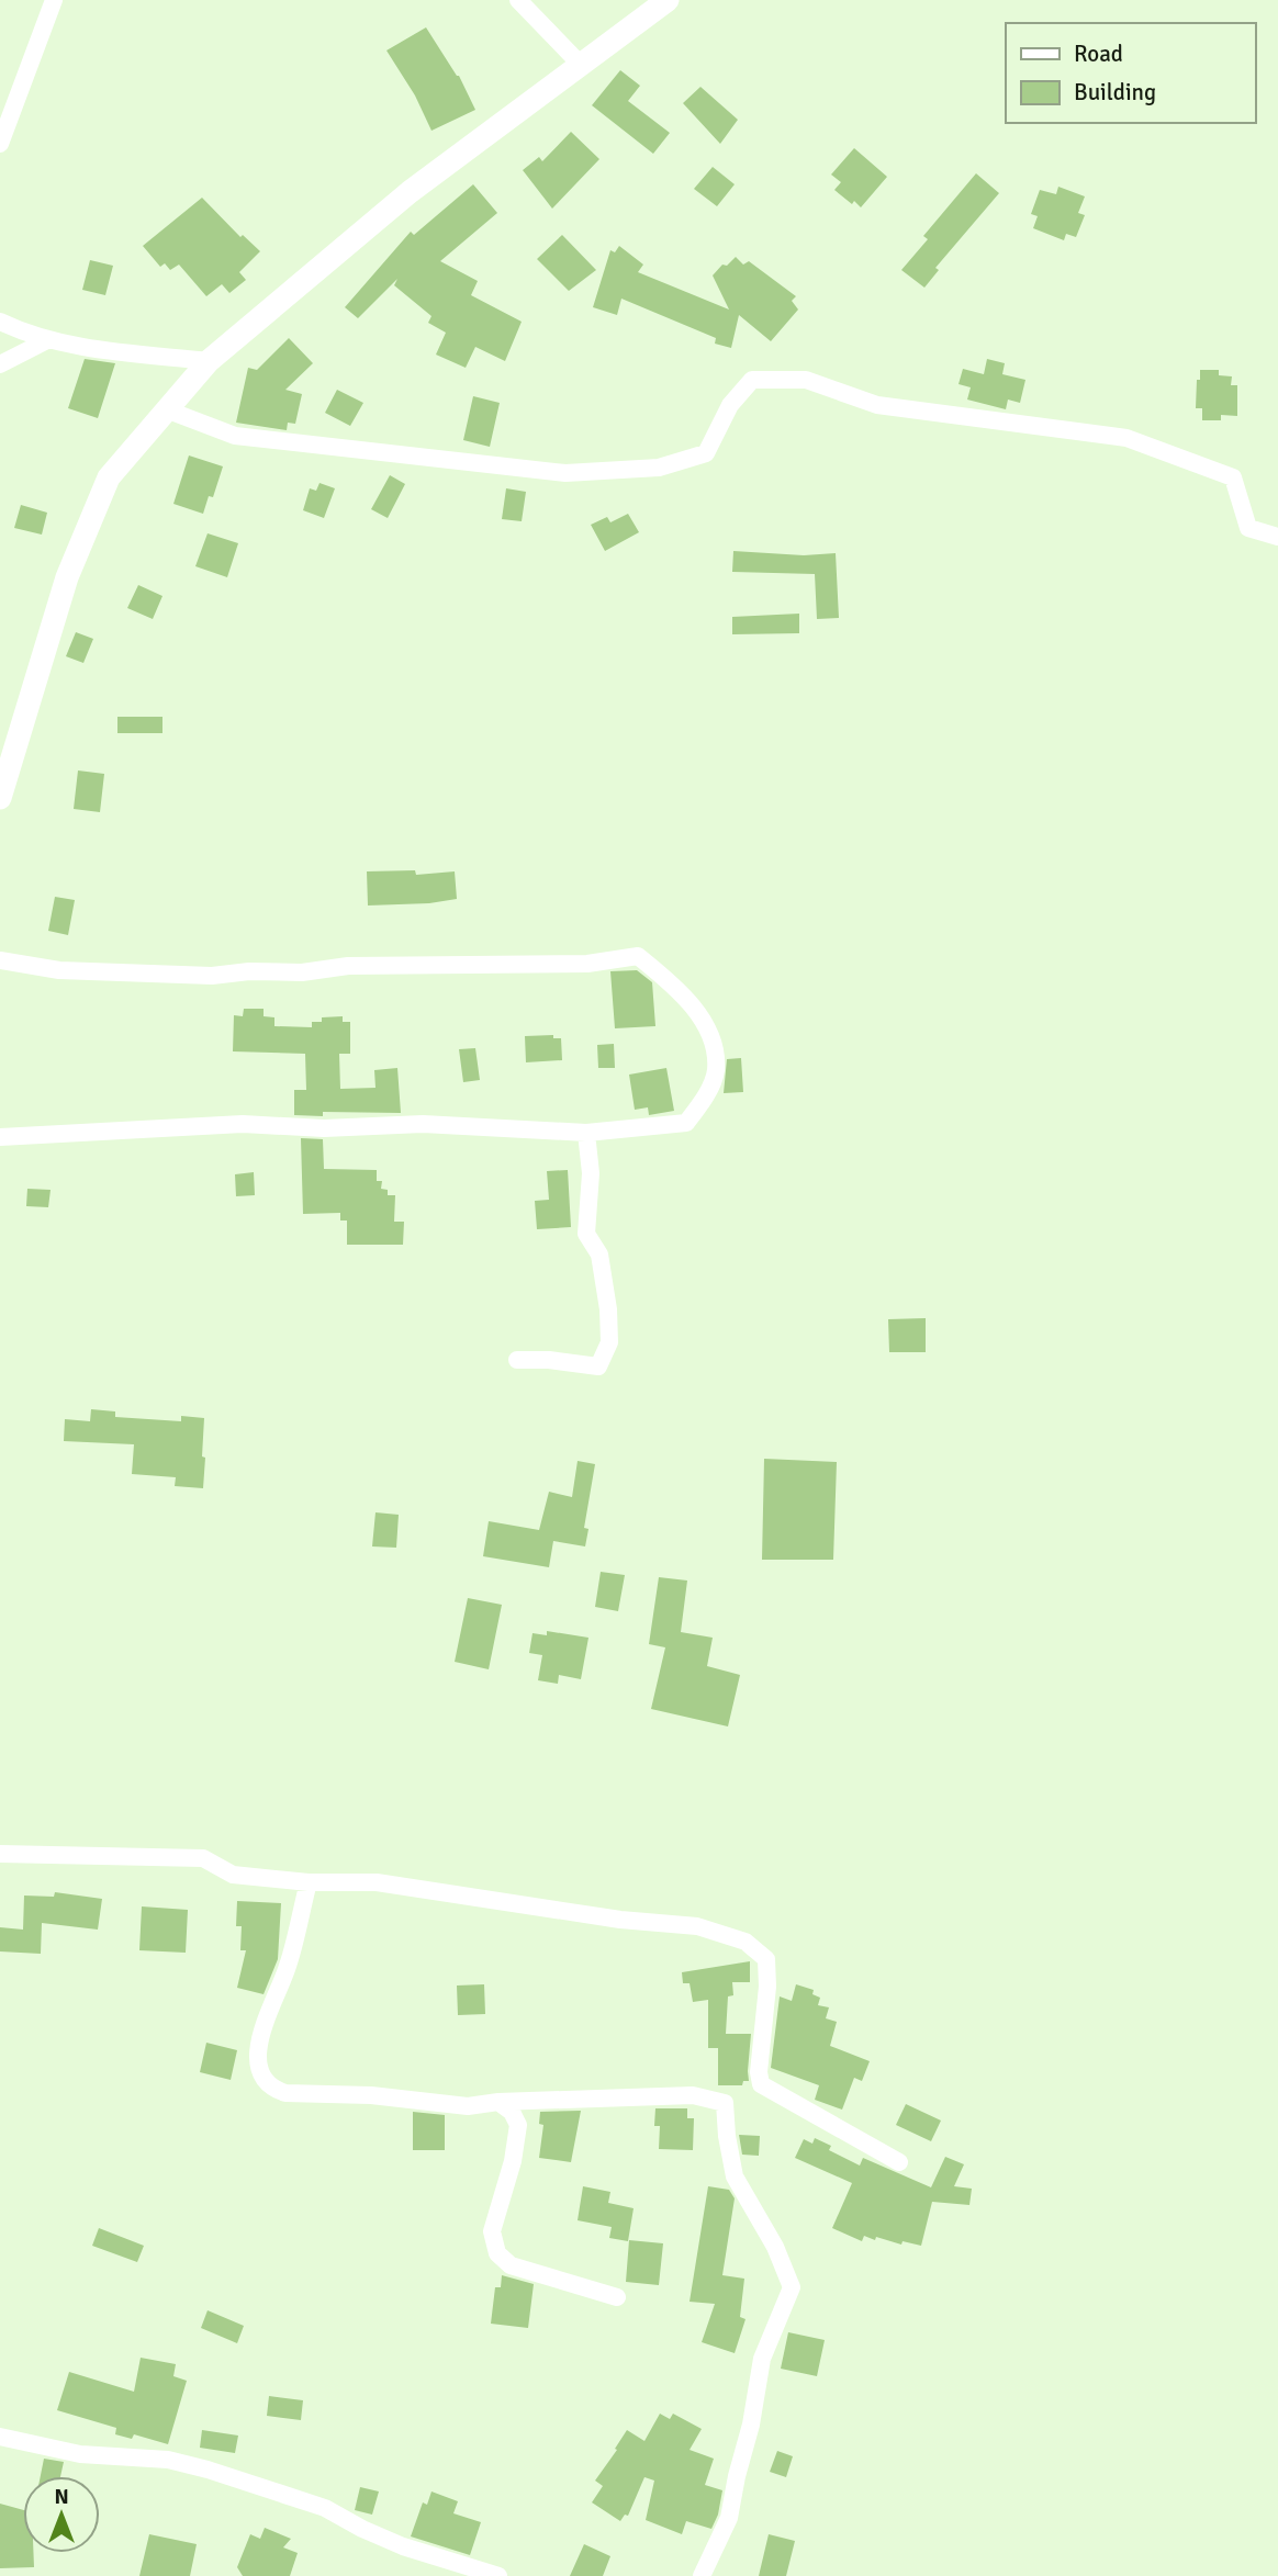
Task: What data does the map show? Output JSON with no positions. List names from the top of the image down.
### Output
{
  "legend": ["Road", "Building"],
  "north": "top"
}
